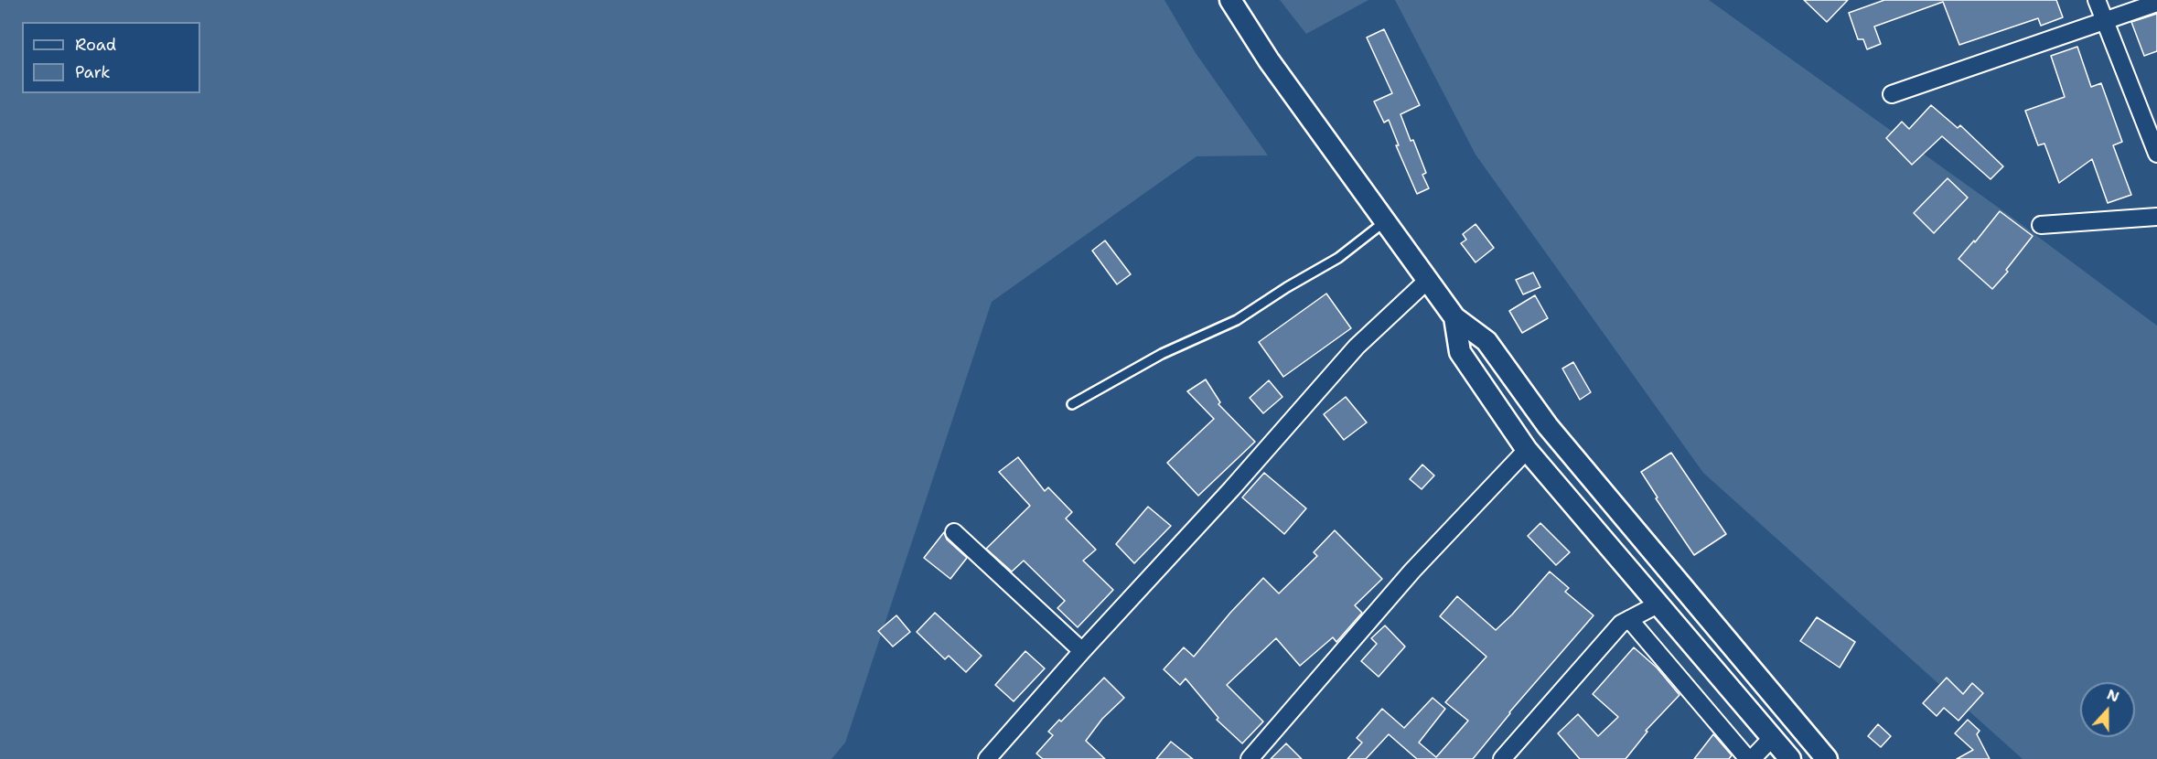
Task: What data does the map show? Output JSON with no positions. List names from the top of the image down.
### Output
{
  "legend": ["Road", "Park"],
  "north": "top"
}
